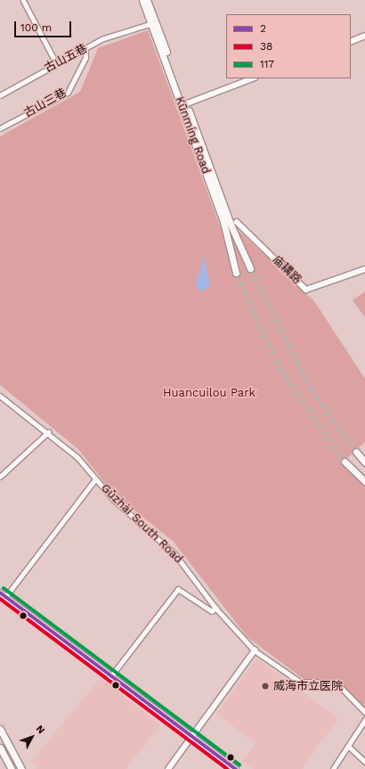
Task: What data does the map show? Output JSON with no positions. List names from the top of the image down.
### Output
{
  "streets": {
    "main road": ["Kūnmíng Road"],
    "street": [
      "古山五巷",
      "古山三巷",
      "庙耩路",
      "Gǔzhài South Road"
    ]
  },
  "crossings": [
    ["古山五巷", "古山三巷"],
    ["古山五巷", "Kūnmíng Road"]
  ],
  "parks": ["Huancuilou Park"],
  "places": ["威海市立医院"],
  "lines": ["transit line 117", "transit line 2", "transit line 38"],
  "legend": ["2", "38", "117"],
  "scale_bar": "100 m",
  "north": "top right"
}
